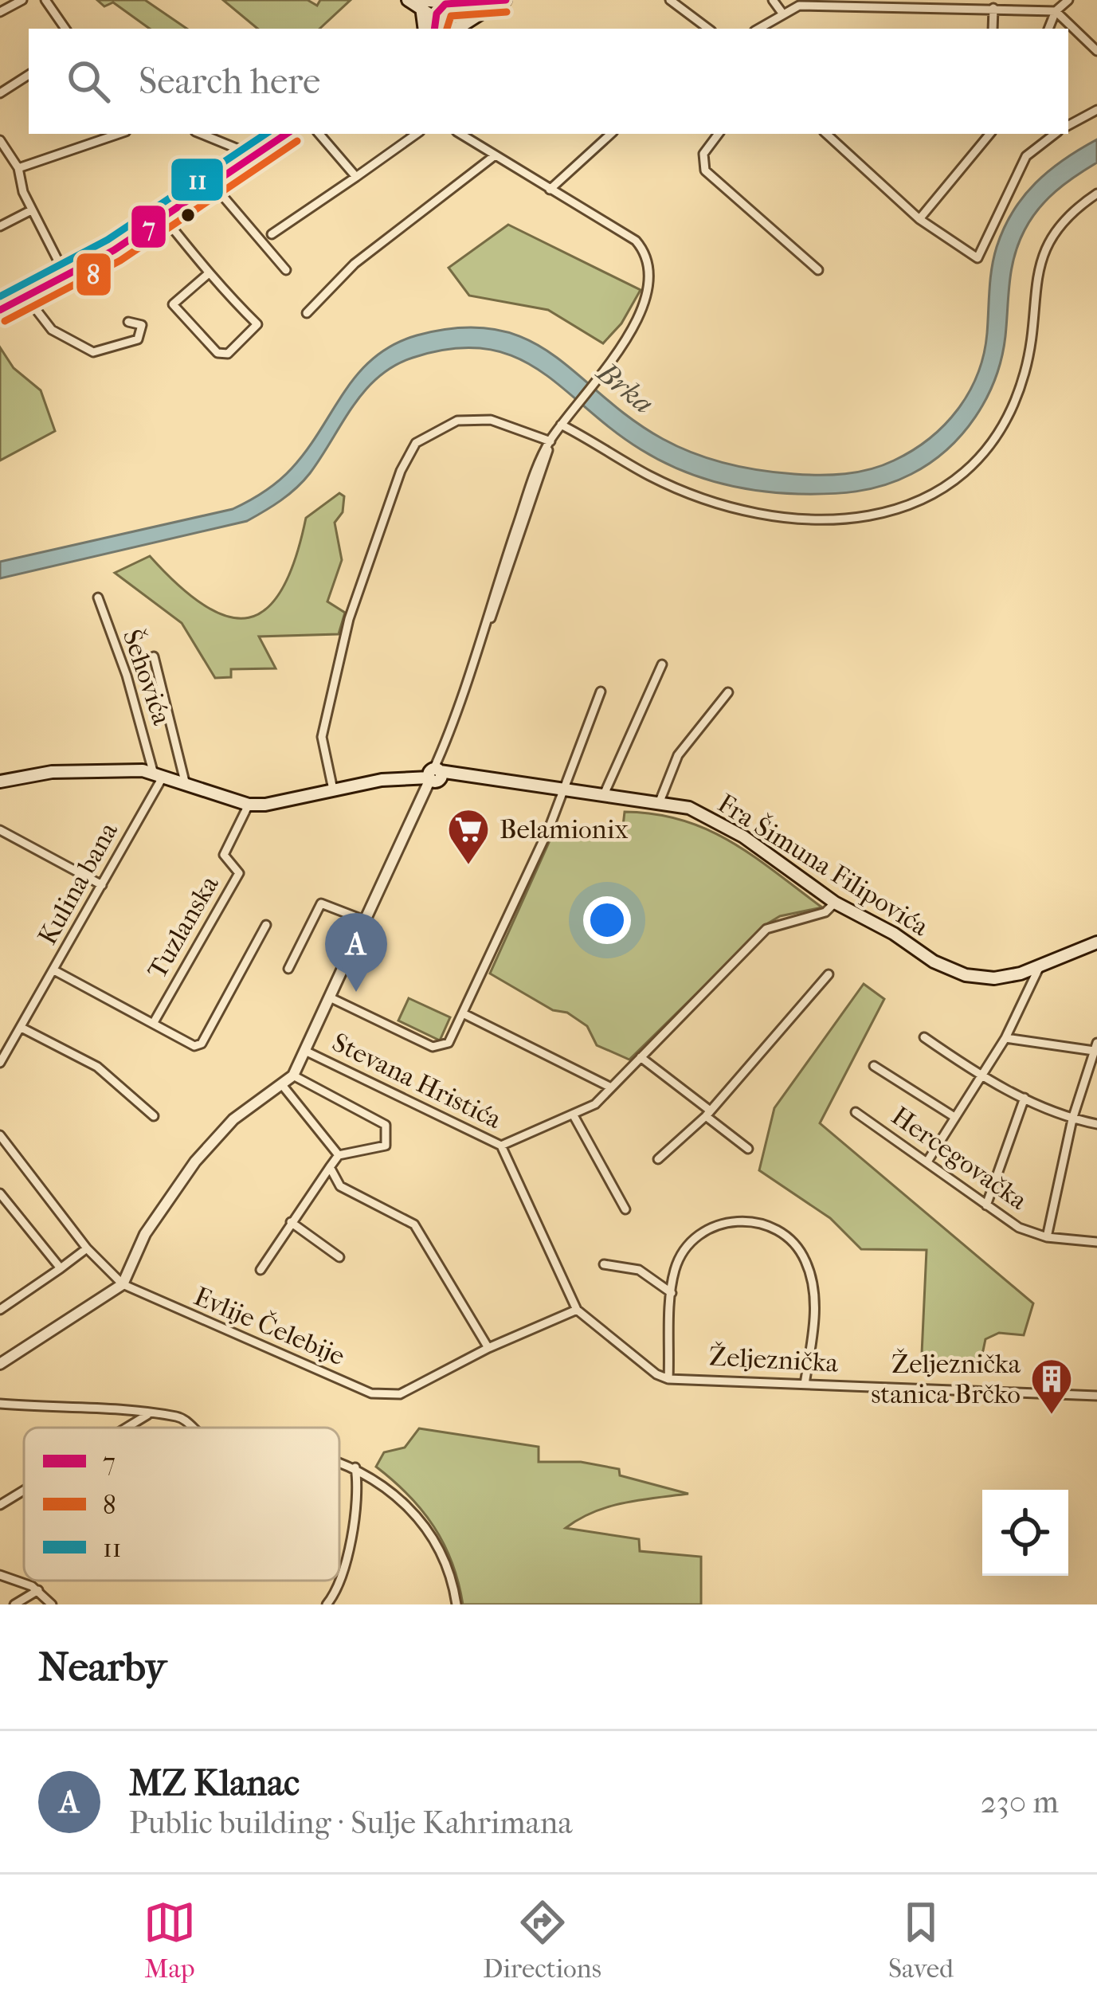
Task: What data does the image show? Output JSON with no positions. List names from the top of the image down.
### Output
{
  "streets": {
    "main road": ["Fra Šimuna Filipovića"],
    "street": [
      "Šehovića",
      "Kulina bana",
      "Tuzlanska",
      "Stevana Hristića",
      "Hercegovačka",
      "Evlije Čelebije",
      "Željeznička"
    ]
  },
  "crossings": [
    ["Šehovića", "Kulina bana"],
    ["Fra Šimuna Filipovića", "Tuzlanska"],
    ["Stevana Hristića", "Evlije Čelebije"]
  ],
  "water": ["Brka"],
  "places": {
    "supermarket": ["Belamionix"],
    "building": ["Željeznička stanica Brčko"]
  },
  "lines": ["transit line 7", "transit line 8", "transit line 11"],
  "legend": ["7", "8", "11"],
  "page": {
    "search": "Search here",
    "pins": "A",
    "heading": "Nearby",
    "list": [
      {
        "mark": "A",
        "name": "MZ Klanac",
        "note": "Public building · Sulje Kahrimana",
        "value": "230 m"
      }
    ],
    "nav": ["Map", "Directions", "Saved"]
  }
}
